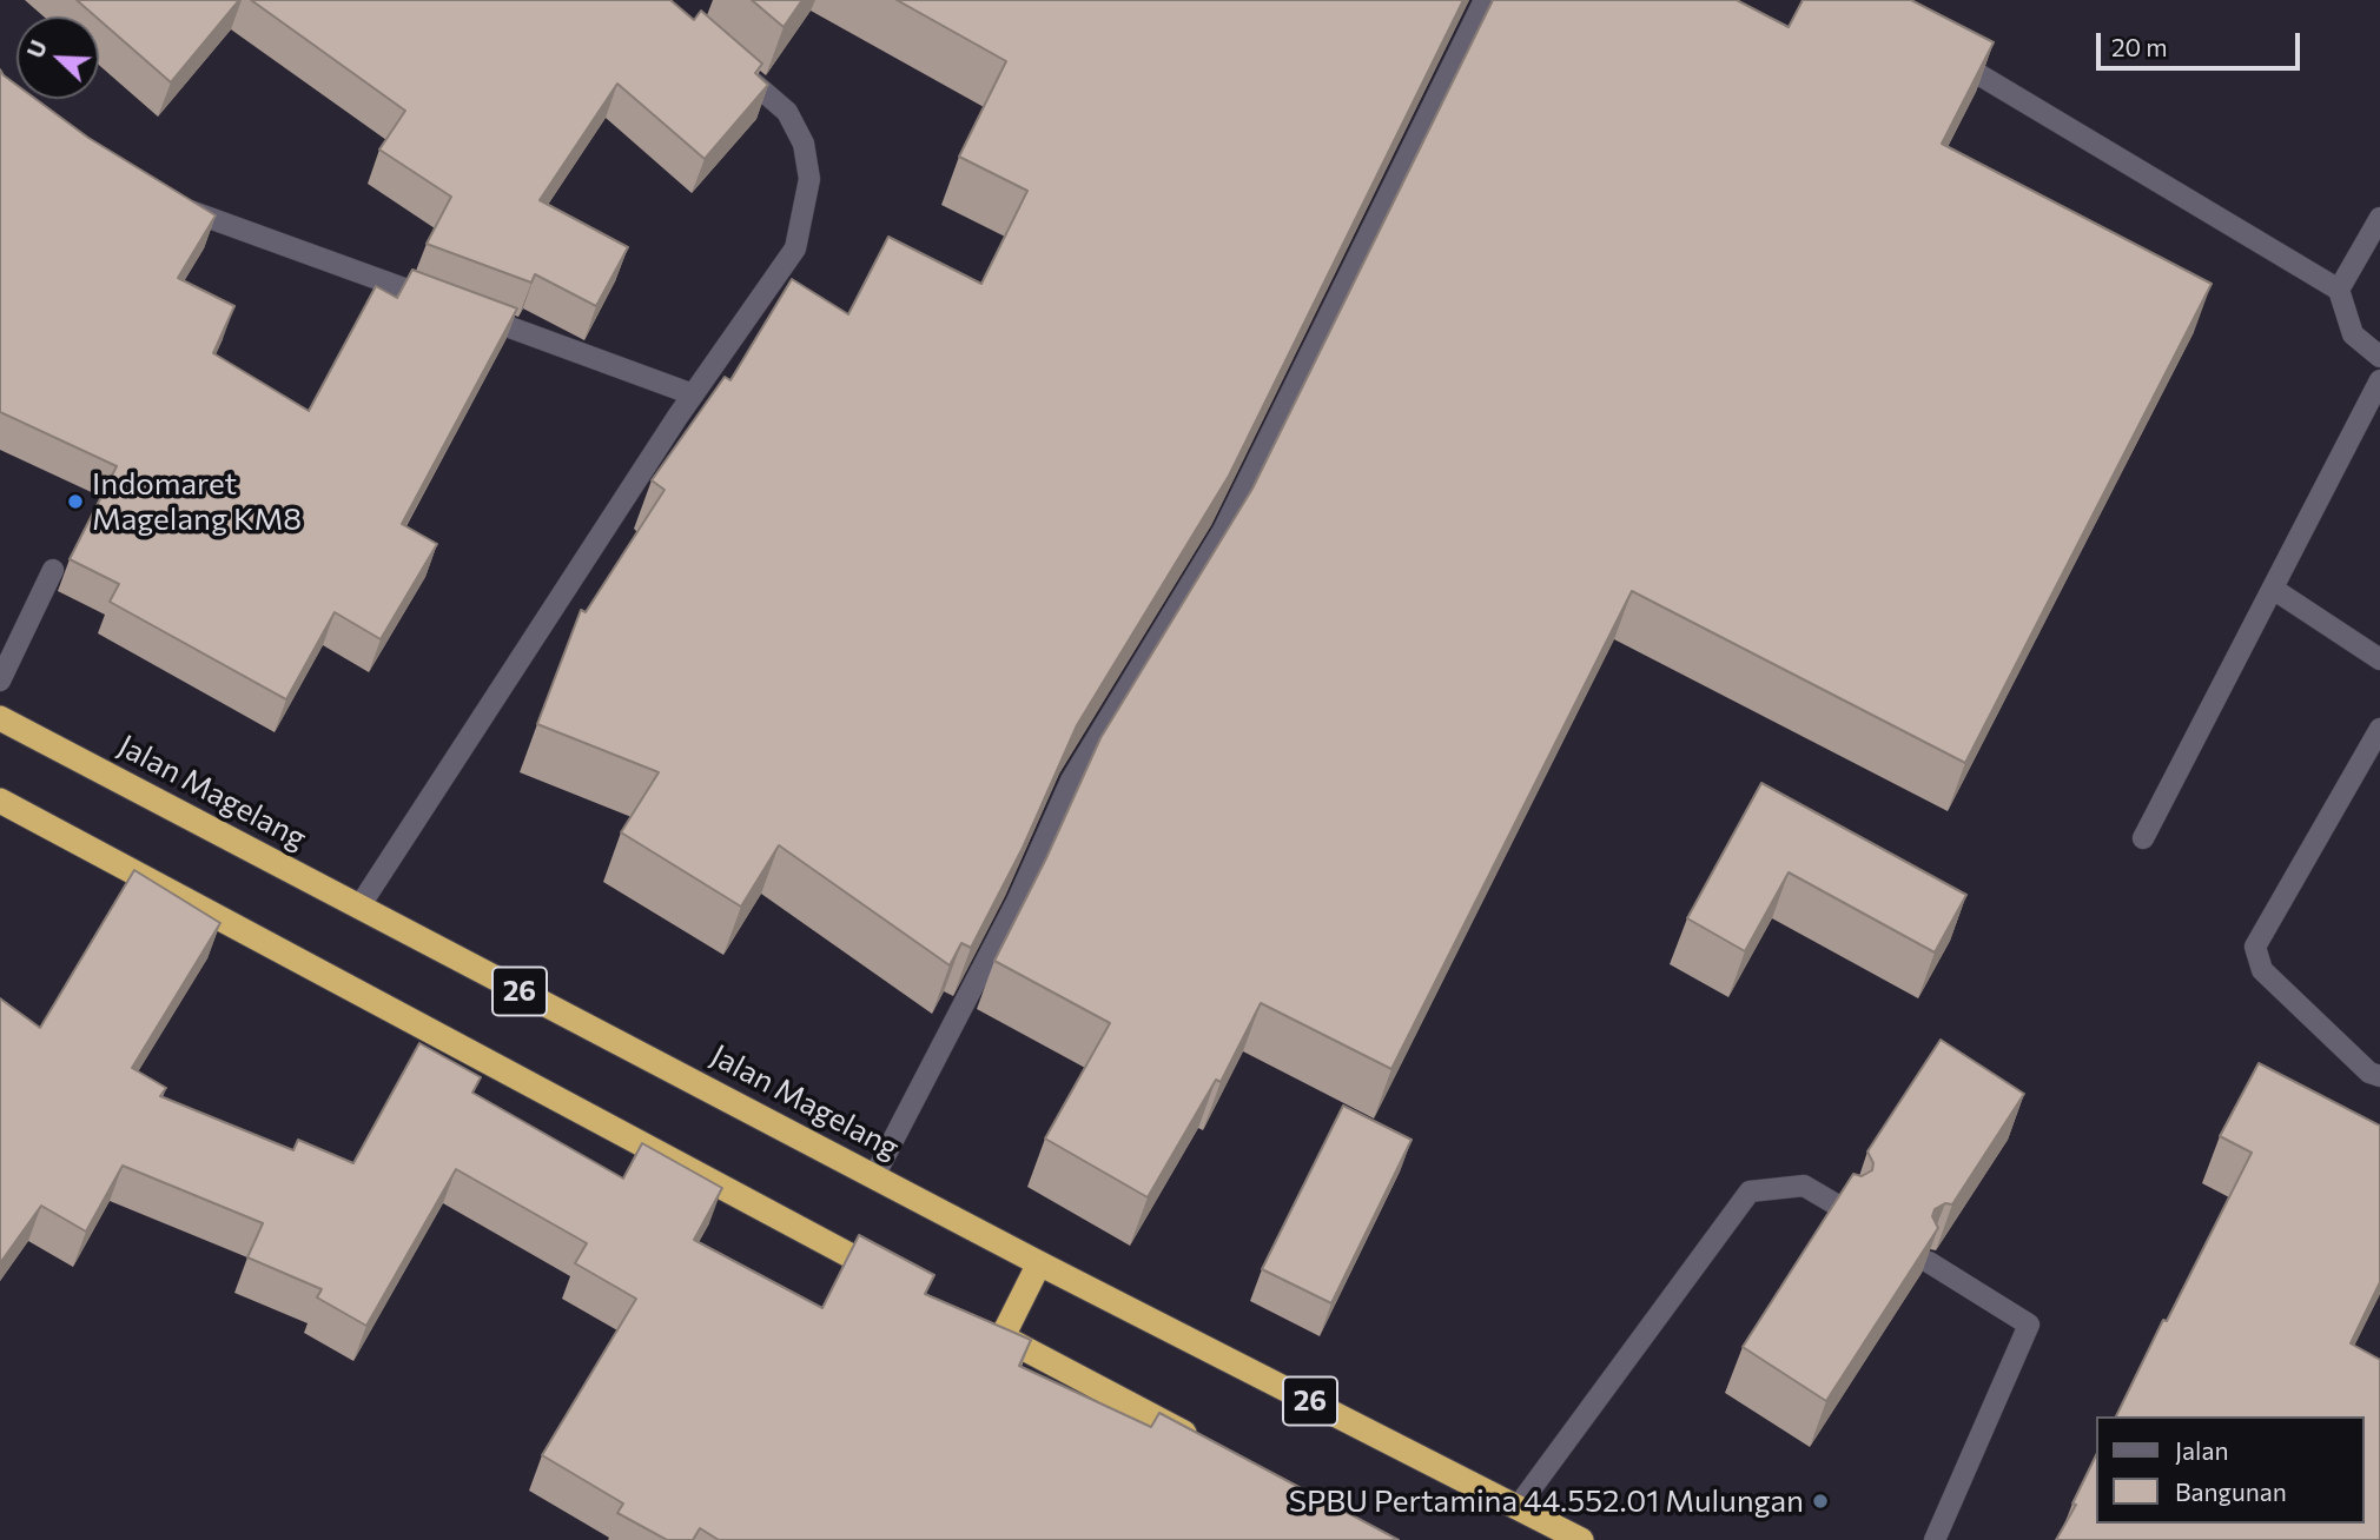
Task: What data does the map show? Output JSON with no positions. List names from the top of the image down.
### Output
{
  "streets": {
    "highway": ["Jalan Magelang", "26"]
  },
  "places": ["Indomaret Magelang KM8", "SPBU Pertamina 44.552.01 Mulungan"],
  "legend": ["Jalan", "Bangunan"],
  "scale_bar": "20 m",
  "north": "top left"
}
